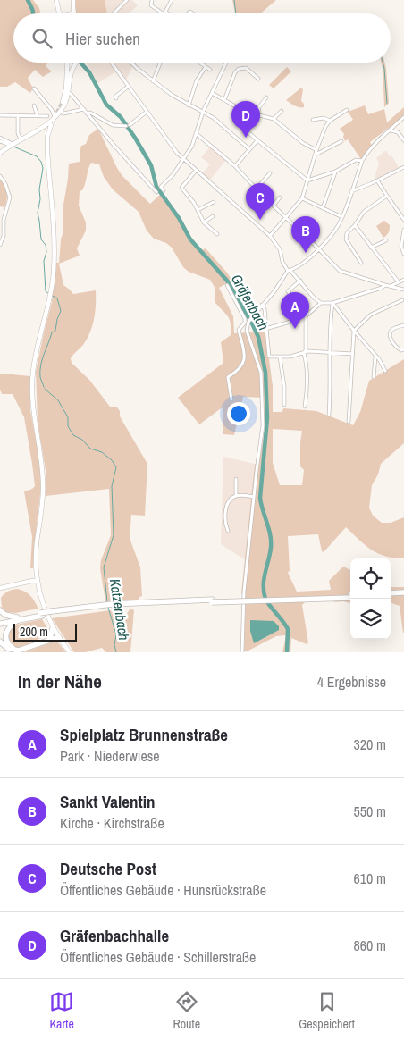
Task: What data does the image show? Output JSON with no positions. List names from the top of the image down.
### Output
{
  "water": ["Gräfenbach", "Katzenbach"],
  "scale_bar": "200 m",
  "page": {
    "search": "Hier suchen",
    "pins": [
      "D",
      "C",
      "B",
      "A"
    ],
    "scale": "200 m",
    "heading": ["In der Nähe", "4 Ergebnisse"],
    "list": [
      {
        "mark": "A",
        "name": "Spielplatz Brunnenstraße",
        "note": "Park · Niederwiese",
        "value": "320 m"
      },
      {
        "mark": "B",
        "name": "Sankt Valentin",
        "note": "Kirche · Kirchstraße",
        "value": "550 m"
      },
      {
        "mark": "C",
        "name": "Deutsche Post",
        "note": "Öffentliches Gebäude · Hunsrückstraße",
        "value": "610 m"
      },
      {
        "mark": "D",
        "name": "Gräfenbachhalle",
        "note": "Öffentliches Gebäude · Schillerstraße",
        "value": "860 m"
      }
    ],
    "nav": ["Karte", "Route", "Gespeichert"]
  }
}
